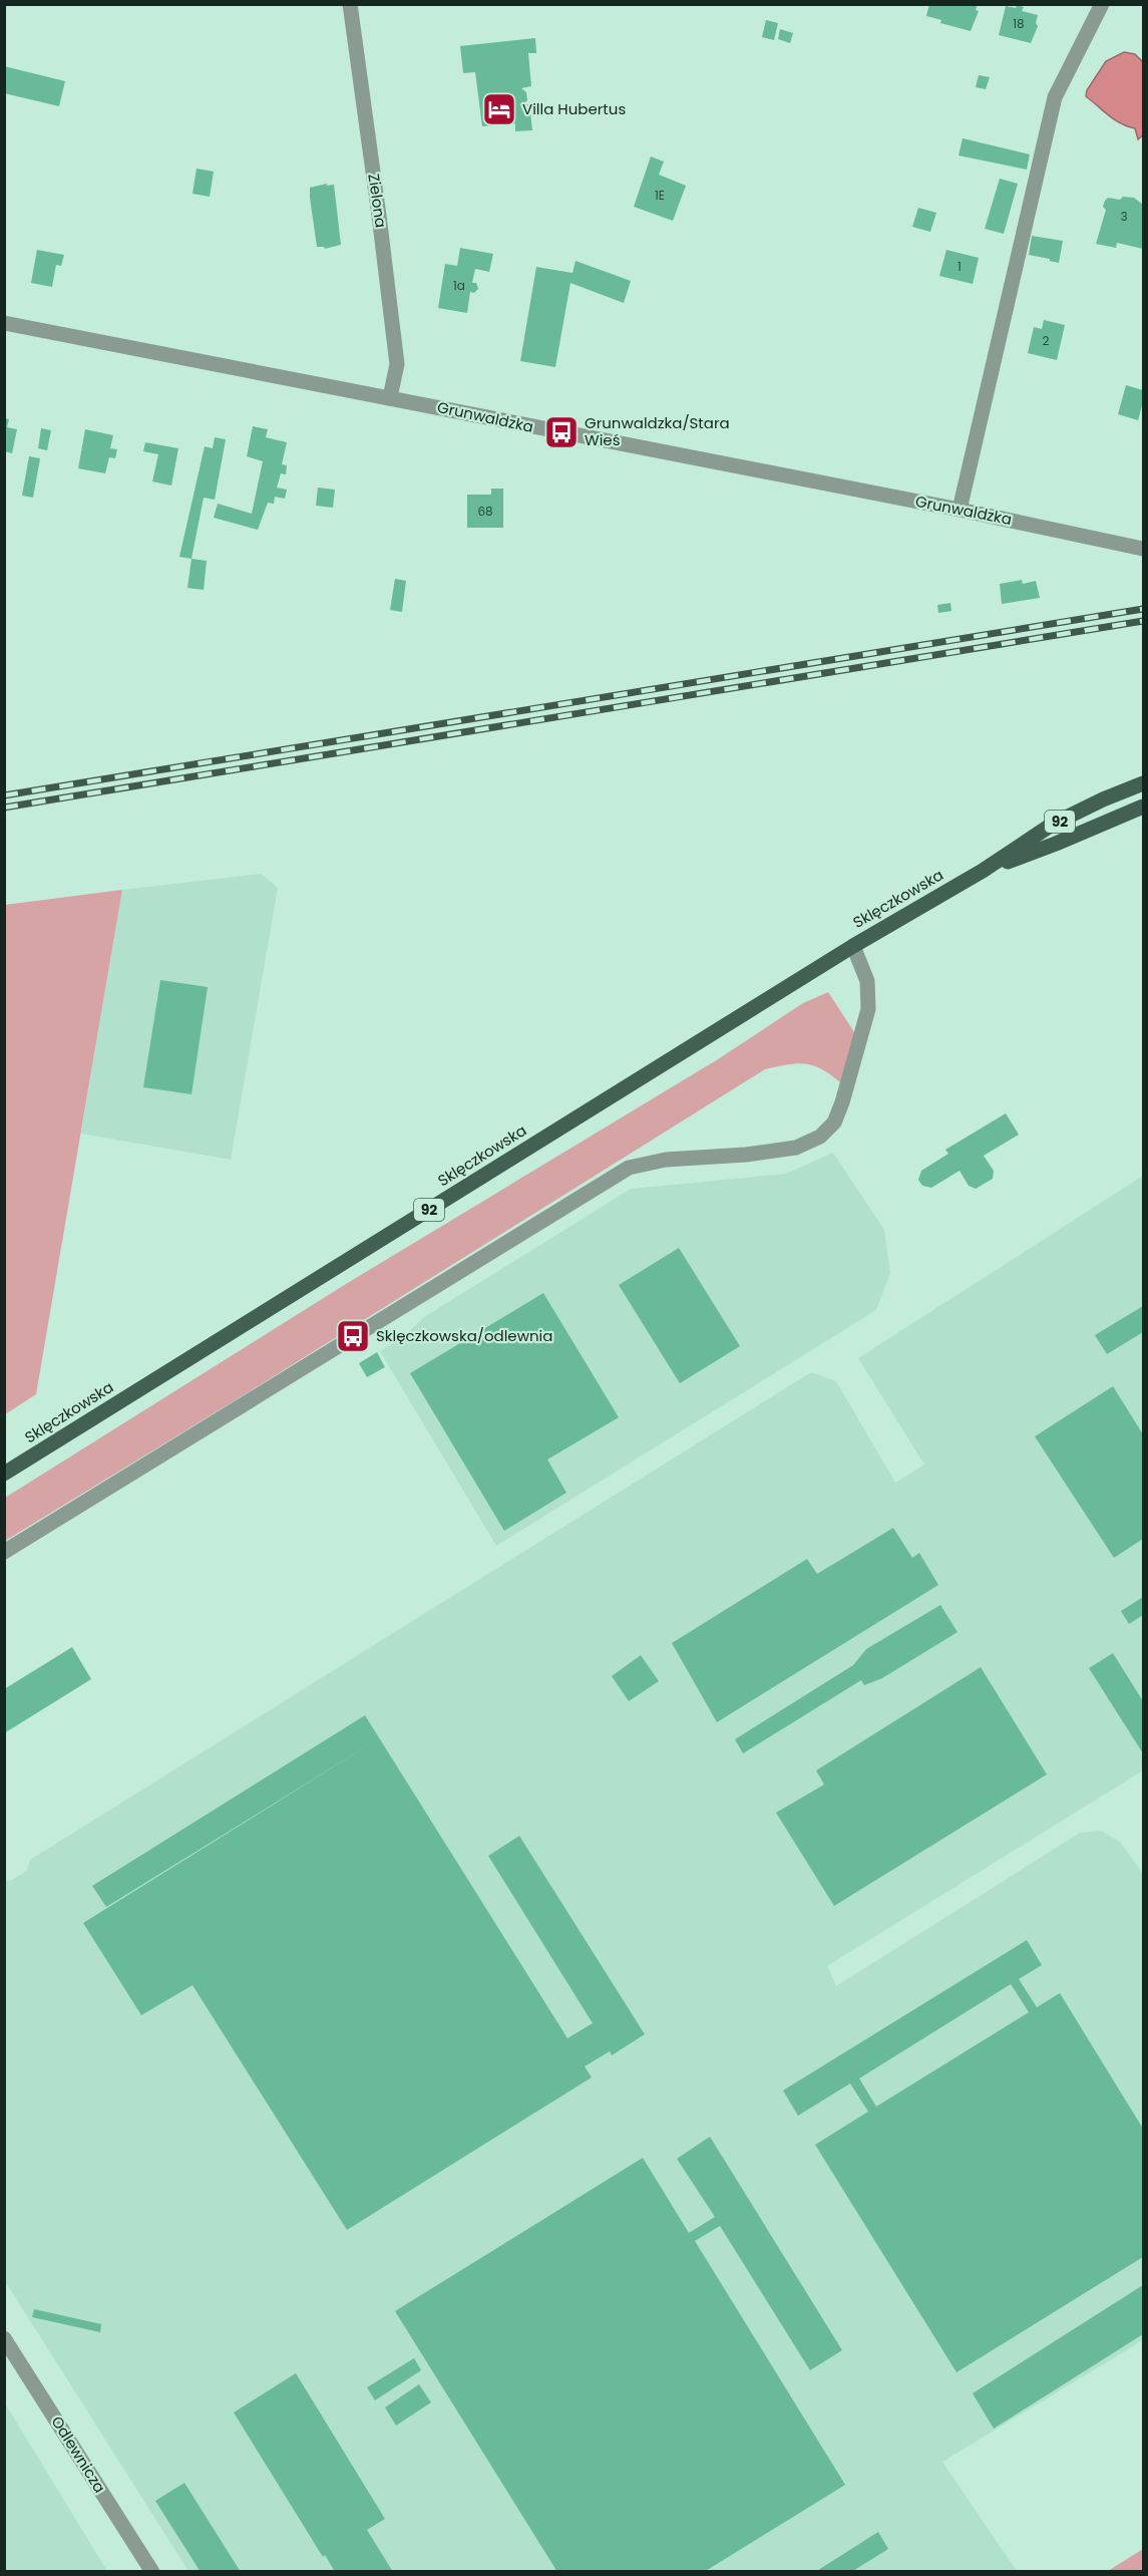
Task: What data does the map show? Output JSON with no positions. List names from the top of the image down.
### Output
{
  "streets": {
    "main road": ["92", "Sklęczkowska"],
    "street": ["Zielona", "Grunwaldzka", "Odlewnicza"]
  },
  "crossings": [
    ["Zielona", "Grunwaldzka"]
  ],
  "places": {
    "hotel": ["Villa Hubertus"],
    "bus stop": ["Grunwaldzka/Stara Wieś", "Sklęczkowska/odlewnia"]
  },
  "house_numbers": [
    "18",
    "1E",
    "3",
    "1",
    "1a",
    "2",
    "68"
  ]
}
